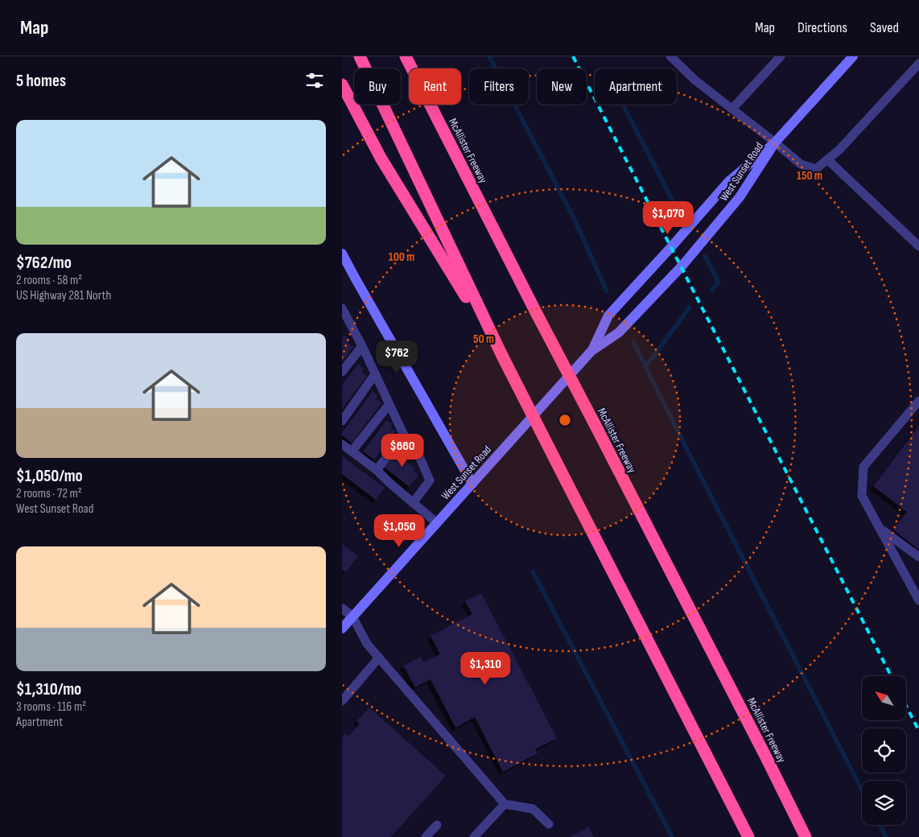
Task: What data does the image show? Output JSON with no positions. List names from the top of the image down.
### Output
{
  "streets": {
    "highway": ["McAllister Freeway"],
    "main road": ["West Sunset Road"]
  },
  "north": "top left",
  "page": {
    "header": "Map",
    "nav": ["Map", "Directions", "Saved"],
    "heading": "5 homes",
    "chip": [
      "Buy",
      "Rent",
      "Filters",
      "New",
      "Apartment"
    ],
    "list": [
      {
        "name": "$762/mo",
        "note": "2 rooms · 58 m² · US Highway 281 North"
      },
      {
        "name": "$1,050/mo",
        "note": "2 rooms · 72 m² · West Sunset Road"
      },
      {
        "name": "$1,310/mo",
        "note": "3 rooms · 116 m² · Apartment"
      }
    ],
    "price": [
      "$1,070",
      "$762",
      "$660",
      "$1,050",
      "$1,310"
    ]
  },
  "rings": ["150 m", "100 m", "50 m"]
}
